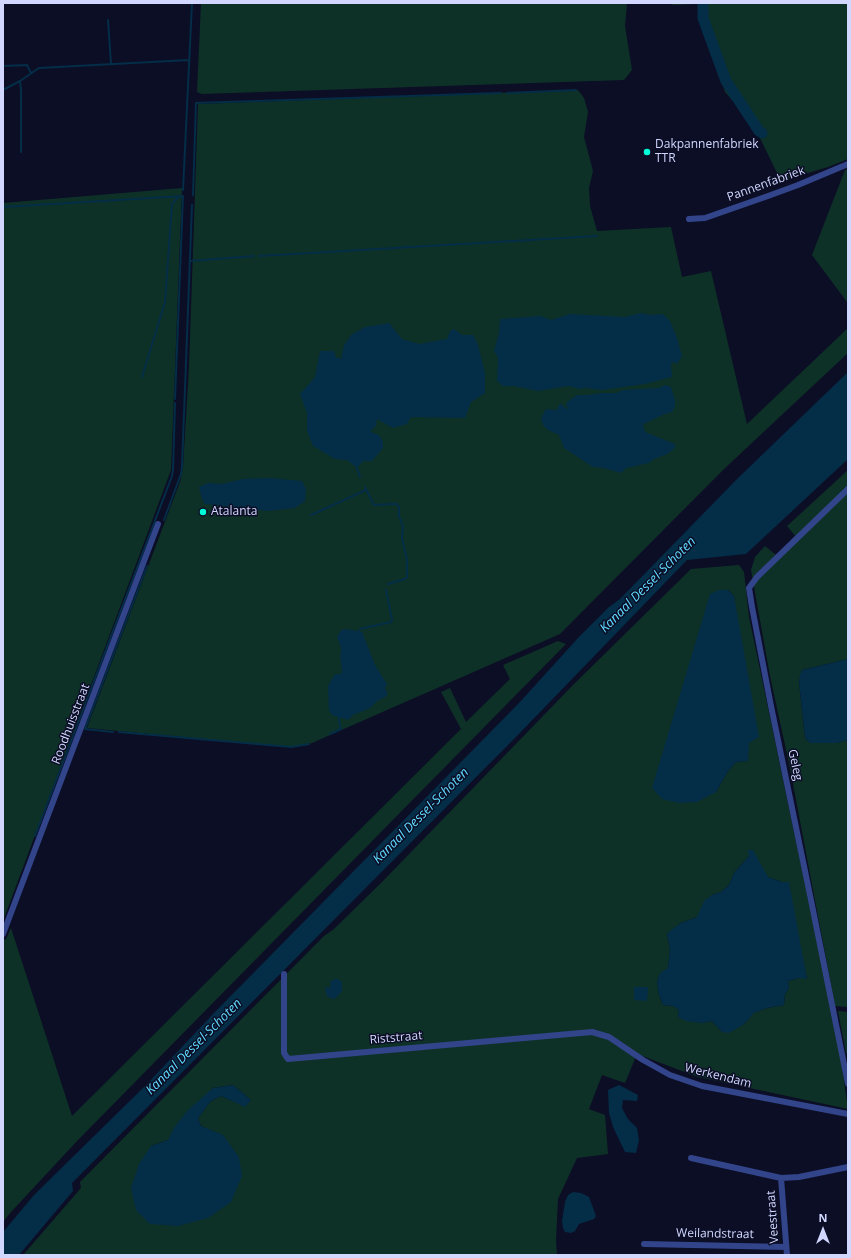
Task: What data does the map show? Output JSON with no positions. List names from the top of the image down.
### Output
{
  "streets": {
    "street": [
      "Pannenfabriek",
      "Roodhuisstraat",
      "Geleg",
      "Riststraat",
      "Werkendam",
      "Veestraat",
      "Weilandstraat"
    ]
  },
  "crossings": [
    ["Riststraat", "Werkendam"],
    ["Veestraat", "Weilandstraat"]
  ],
  "water": ["Kanaal Dessel-Schoten"],
  "places": ["Dakpannenfabriek TTR", "Atalanta"],
  "north": "top"
}
